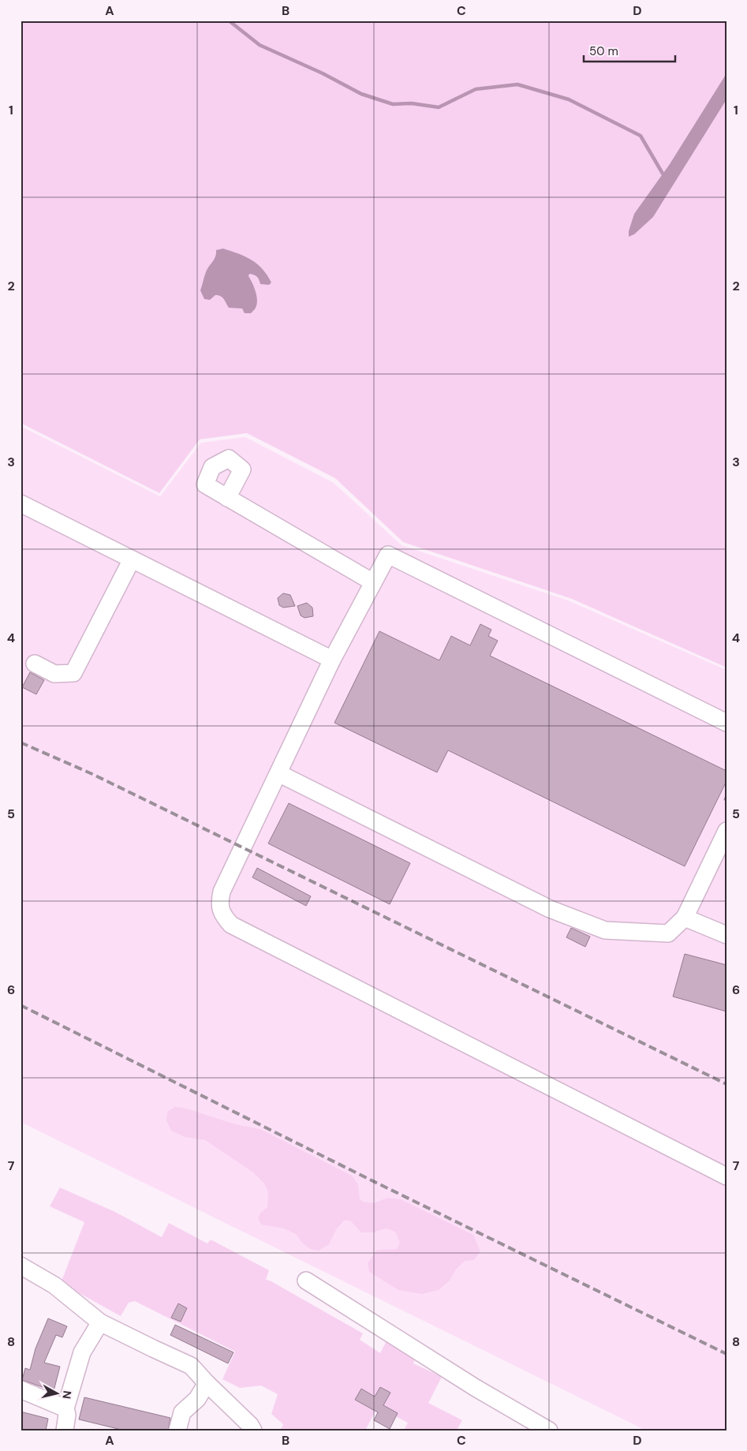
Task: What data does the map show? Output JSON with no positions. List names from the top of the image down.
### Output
{
  "scale_bar": "50 m",
  "north": "right",
  "grid": {
    "columns": [
      "A",
      "B",
      "C",
      "D"
    ],
    "rows": [
      "1",
      "2",
      "3",
      "4",
      "5",
      "6",
      "7",
      "8"
    ]
  }
}
